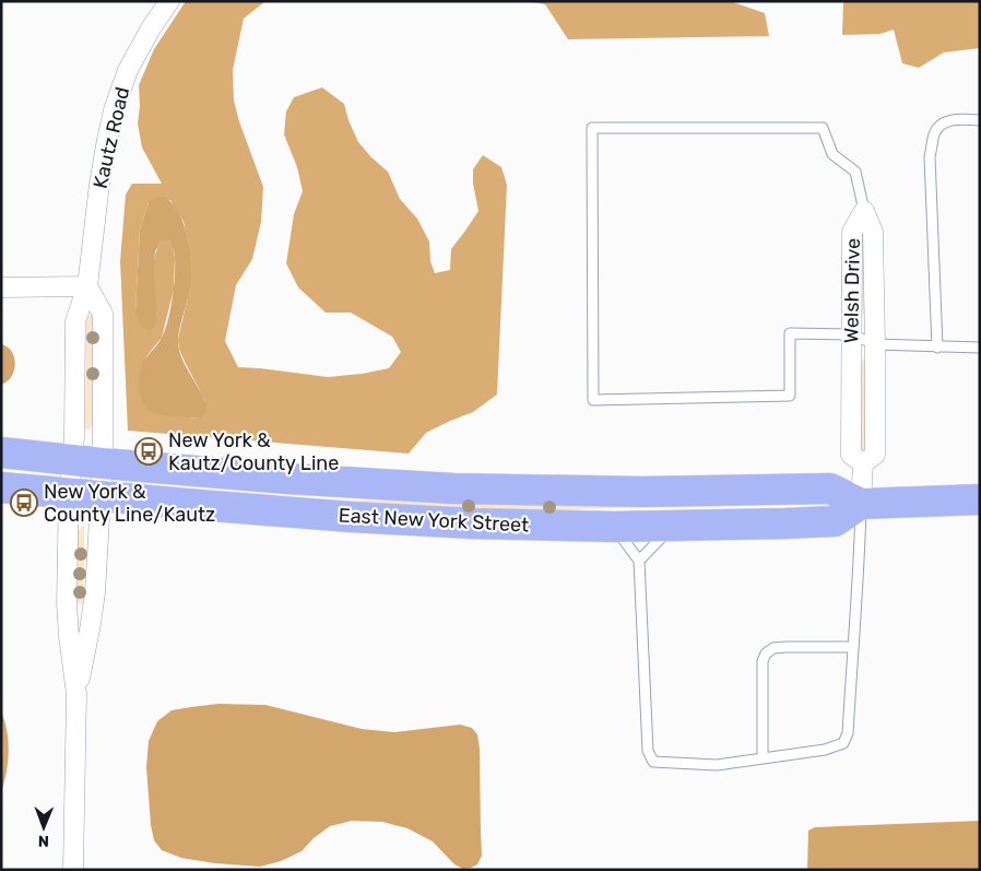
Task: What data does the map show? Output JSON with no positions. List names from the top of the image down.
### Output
{
  "streets": {
    "main road": ["East New York Street"],
    "street": ["Kautz Road", "Welsh Drive"]
  },
  "crossings": [
    ["Kautz Road", "East New York Street"],
    ["Welsh Drive", "East New York Street"]
  ],
  "places": {
    "bus stop": ["New York & Kautz/County Line", "New York & County Line/Kautz"]
  },
  "north": "bottom"
}
